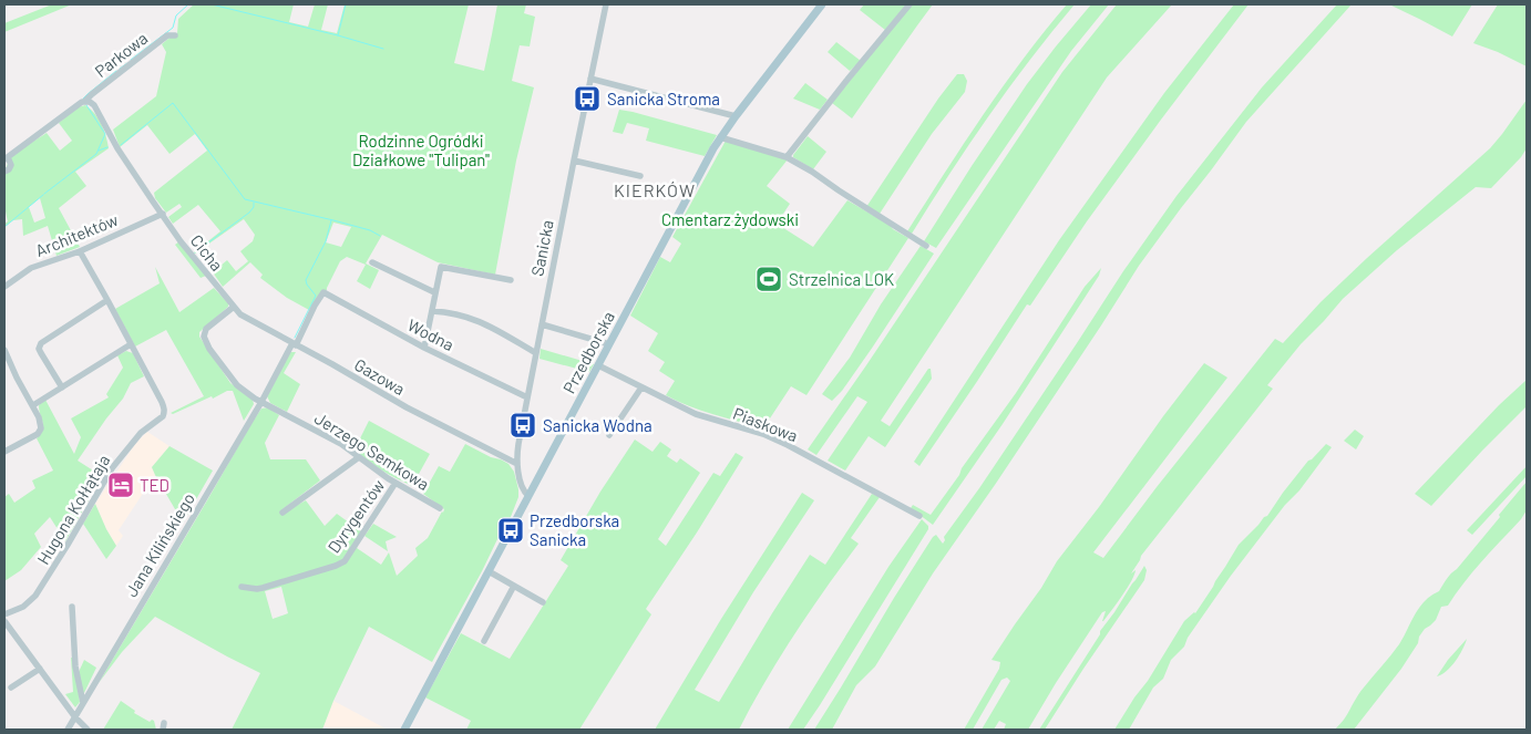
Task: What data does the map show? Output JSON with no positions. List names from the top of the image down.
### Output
{
  "streets": {
    "main road": ["Przedborska"],
    "street": [
      "Parkowa",
      "Architektów",
      "Sanicka",
      "Cicha",
      "Wodna",
      "Gazowa",
      "Piaskowa",
      "Jerzego Semkowa",
      "Hugona Kołłątaja",
      "Dyrygentów",
      "Jana Kilińskiego"
    ]
  },
  "crossings": [
    ["Parkowa", "Cicha"],
    ["Architektów", "Cicha"],
    ["Sanicka", "Wodna"],
    ["Sanicka", "Przedborska"],
    ["Sanicka", "Gazowa"],
    ["Cicha", "Gazowa"],
    ["Wodna", "Gazowa"],
    ["Przedborska", "Piaskowa"],
    ["Jerzego Semkowa", "Dyrygentów"],
    ["Jerzego Semkowa", "Jana Kilińskiego"]
  ],
  "districts": ["KIERKÓW"],
  "parks": ["Rodzinne Ogródki Działkowe \"Tulipan\"", "Cmentarz żydowski"],
  "places": {
    "bus stop": ["Sanicka Stroma", "Sanicka Wodna", "Przedborska Sanicka"],
    "sports": ["Strzelnica LOK"],
    "hotel": ["TED"]
  }
}
